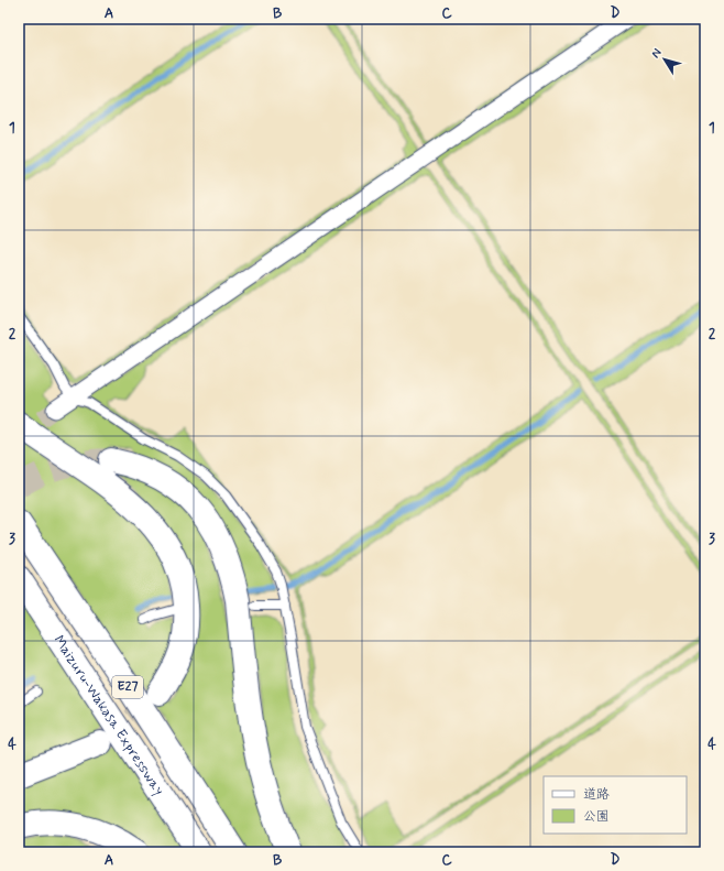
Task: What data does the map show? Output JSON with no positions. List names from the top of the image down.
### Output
{
  "streets": {
    "highway": ["E27", "Maizuru-Wakasa Expressway"]
  },
  "legend": ["道路", "公園"],
  "north": "top left",
  "grid": {
    "columns": [
      "A",
      "B",
      "C",
      "D"
    ],
    "rows": [
      "1",
      "2",
      "3",
      "4"
    ]
  }
}
